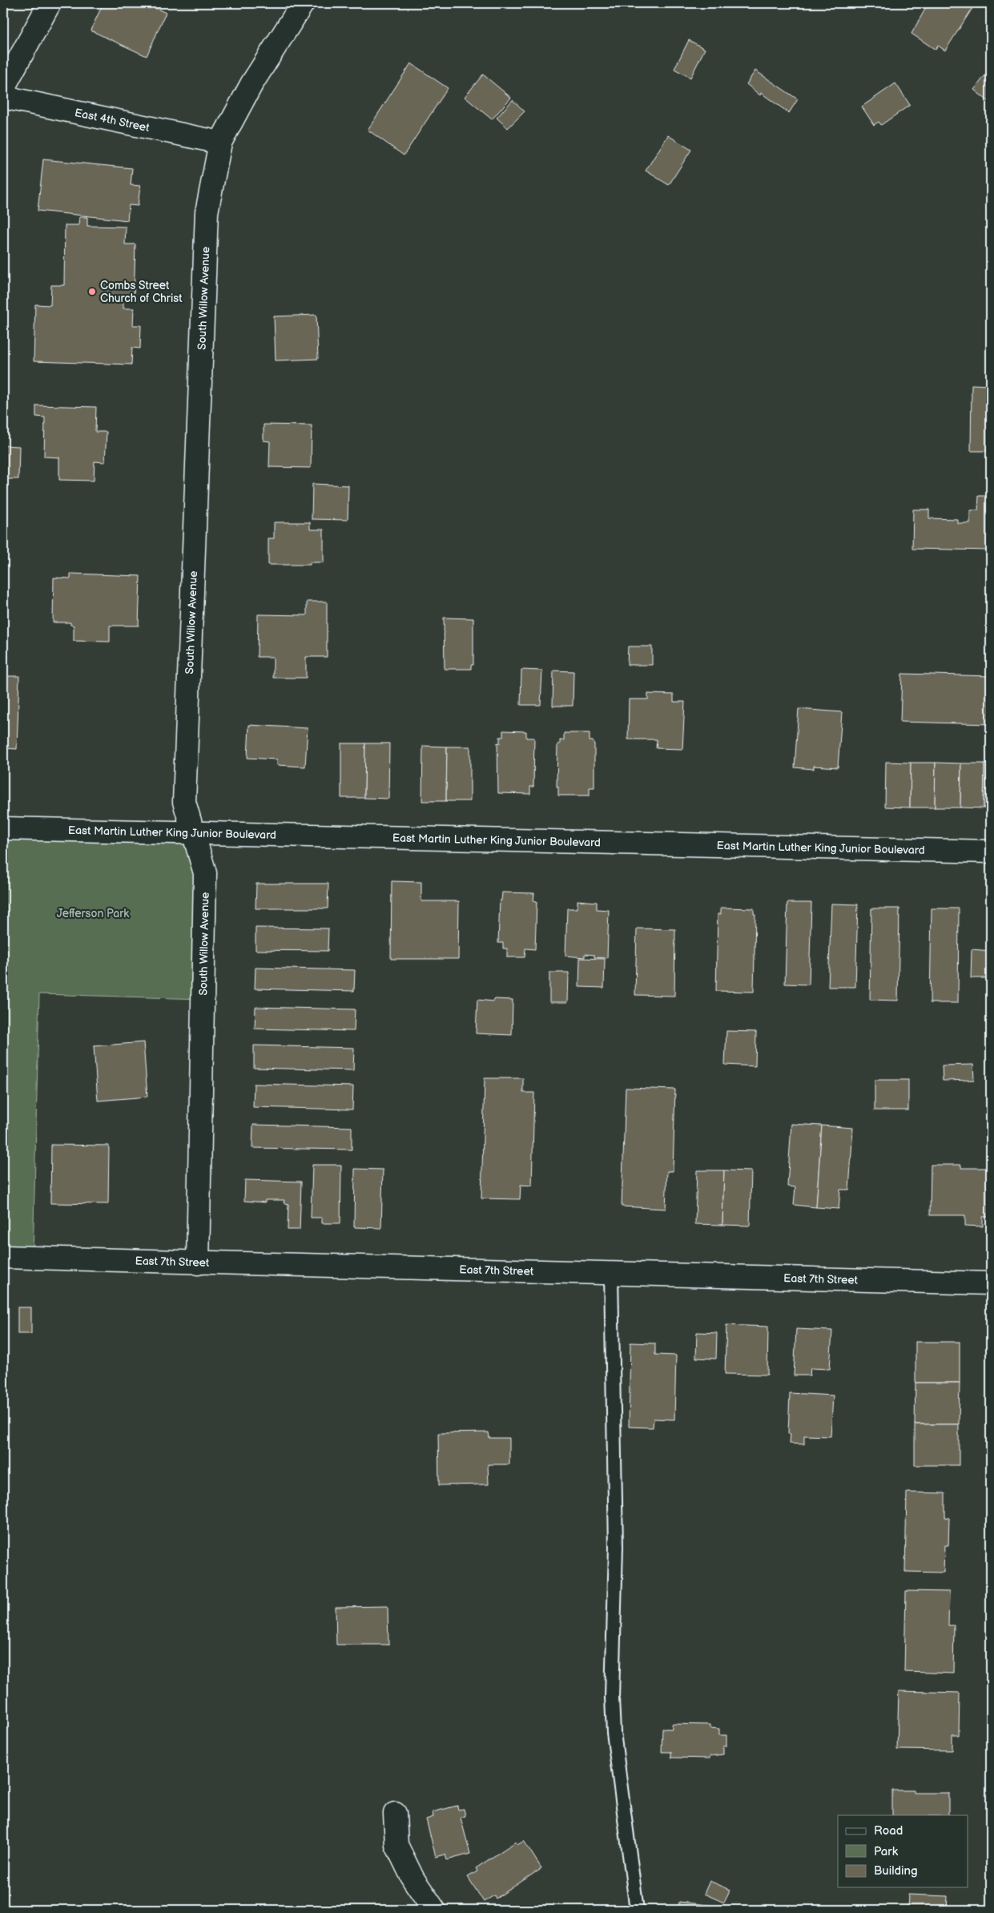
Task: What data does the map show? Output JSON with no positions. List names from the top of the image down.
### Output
{
  "streets": {
    "street": [
      "East 4th Street",
      "South Willow Avenue",
      "East Martin Luther King Junior Boulevard",
      "East 7th Street"
    ]
  },
  "crossings": [
    ["East 4th Street", "South Willow Avenue"],
    ["South Willow Avenue", "East Martin Luther King Junior Boulevard"],
    ["South Willow Avenue", "East 7th Street"]
  ],
  "parks": ["Jefferson Park"],
  "places": ["Combs Street Church of Christ"],
  "legend": ["Road", "Park", "Building"]
}
